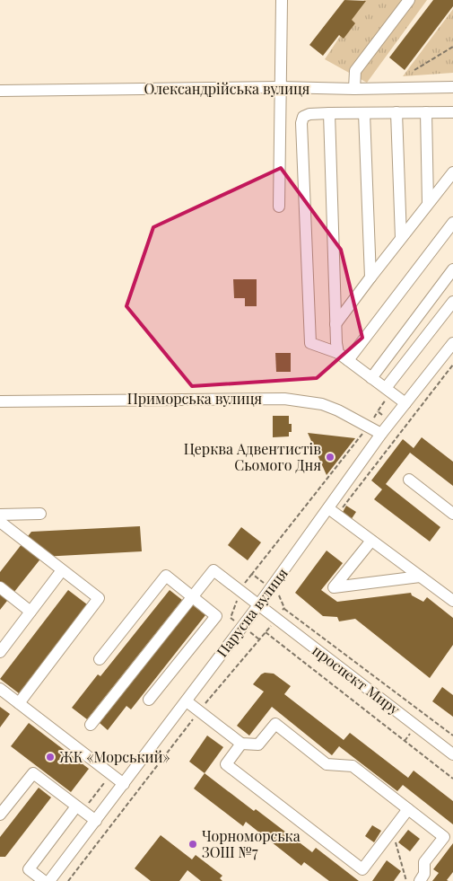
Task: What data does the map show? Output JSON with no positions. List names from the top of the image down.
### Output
{
  "streets": {
    "street": [
      "Олександрійська вулиця",
      "Приморська вулиця",
      "Парусна вулиця",
      "проспект Миру"
    ]
  },
  "crossings": [
    ["Приморська вулиця", "Парусна вулиця"],
    ["Парусна вулиця", "проспект Миру"]
  ],
  "places": ["Церква Адвентистів Сьомого Дня", "ЖК «Морський»", "Чорноморська ЗОШ №7"]
}
